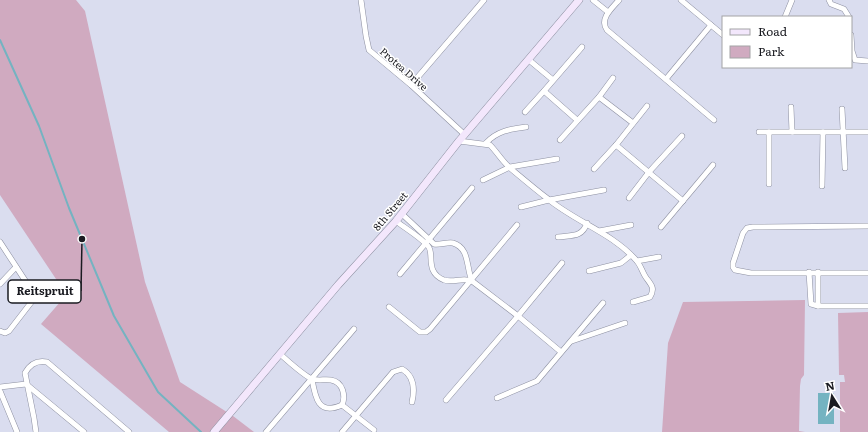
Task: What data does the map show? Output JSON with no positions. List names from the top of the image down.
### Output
{
  "streets": {
    "street": ["Protea Drive", "8th Street"]
  },
  "crossings": [
    ["Protea Drive", "8th Street"]
  ],
  "places": ["Reitspruit"],
  "legend": ["Road", "Park"],
  "north": "top"
}
